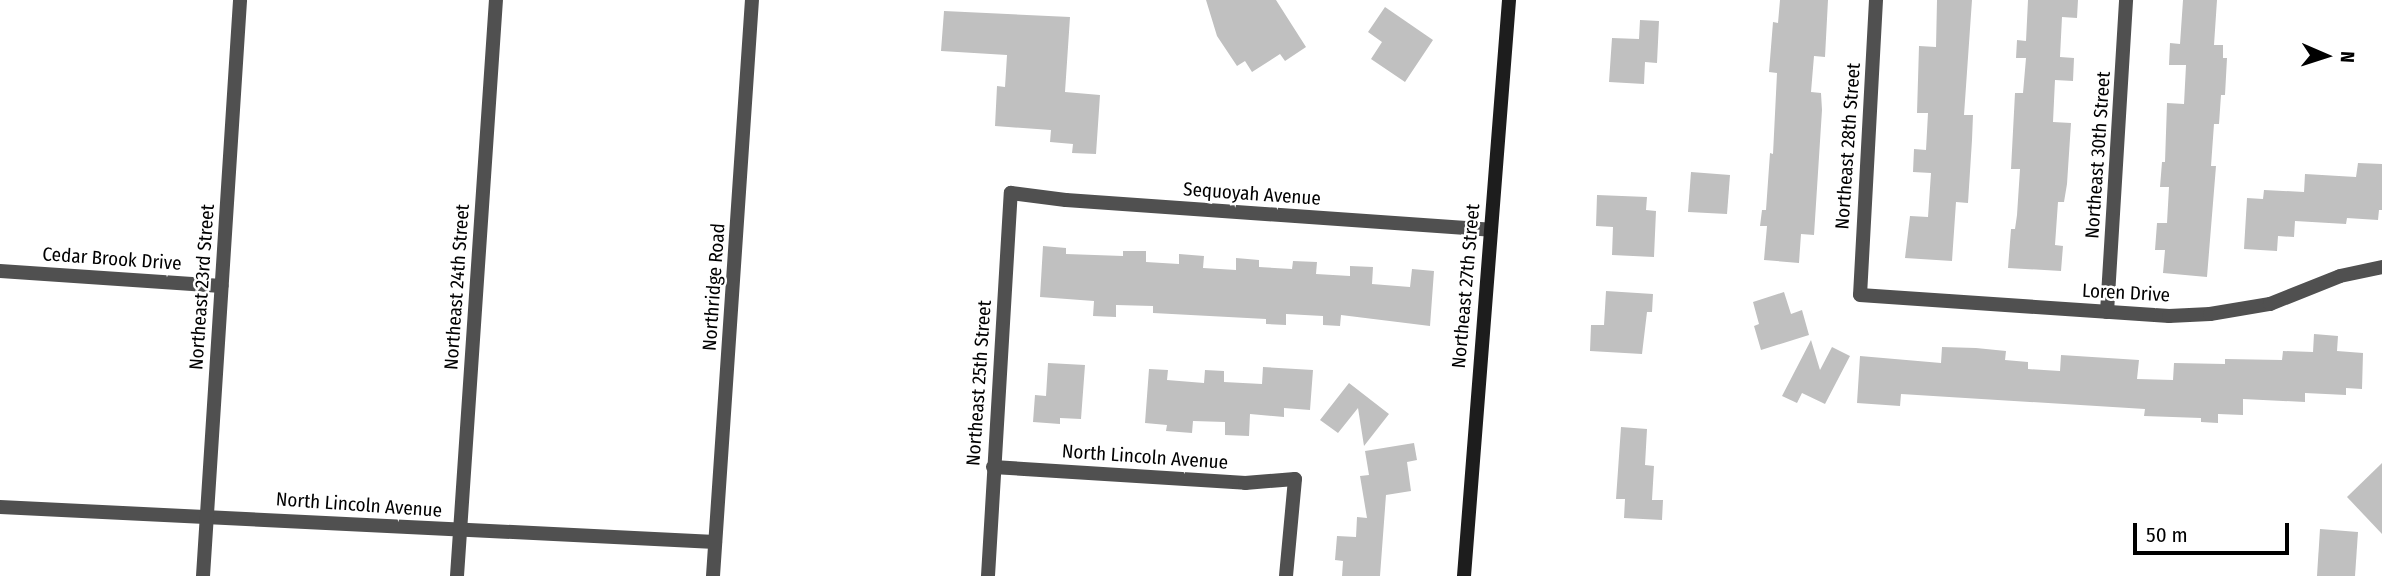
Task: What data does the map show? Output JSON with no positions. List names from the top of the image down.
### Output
{
  "streets": {
    "street": [
      "Northeast 28th Street",
      "Northeast 30th Street",
      "Sequoyah Avenue",
      "Cedar Brook Drive",
      "Northeast 27th Street",
      "Northeast 23rd Street",
      "Northeast 24th Street",
      "Northridge Road",
      "Loren Drive",
      "Northeast 25th Street",
      "North Lincoln Avenue"
    ]
  },
  "crossings": [
    ["Northeast 28th Street", "Loren Drive"],
    ["Northeast 30th Street", "Loren Drive"],
    ["Sequoyah Avenue", "Northeast 27th Street"],
    ["Sequoyah Avenue", "Northeast 25th Street"],
    ["Cedar Brook Drive", "Northeast 23rd Street"],
    ["Northeast 23rd Street", "North Lincoln Avenue"],
    ["Northeast 24th Street", "North Lincoln Avenue"],
    ["Northridge Road", "North Lincoln Avenue"],
    ["Northeast 25th Street", "North Lincoln Avenue"]
  ],
  "scale_bar": "50 m",
  "north": "right"
}
